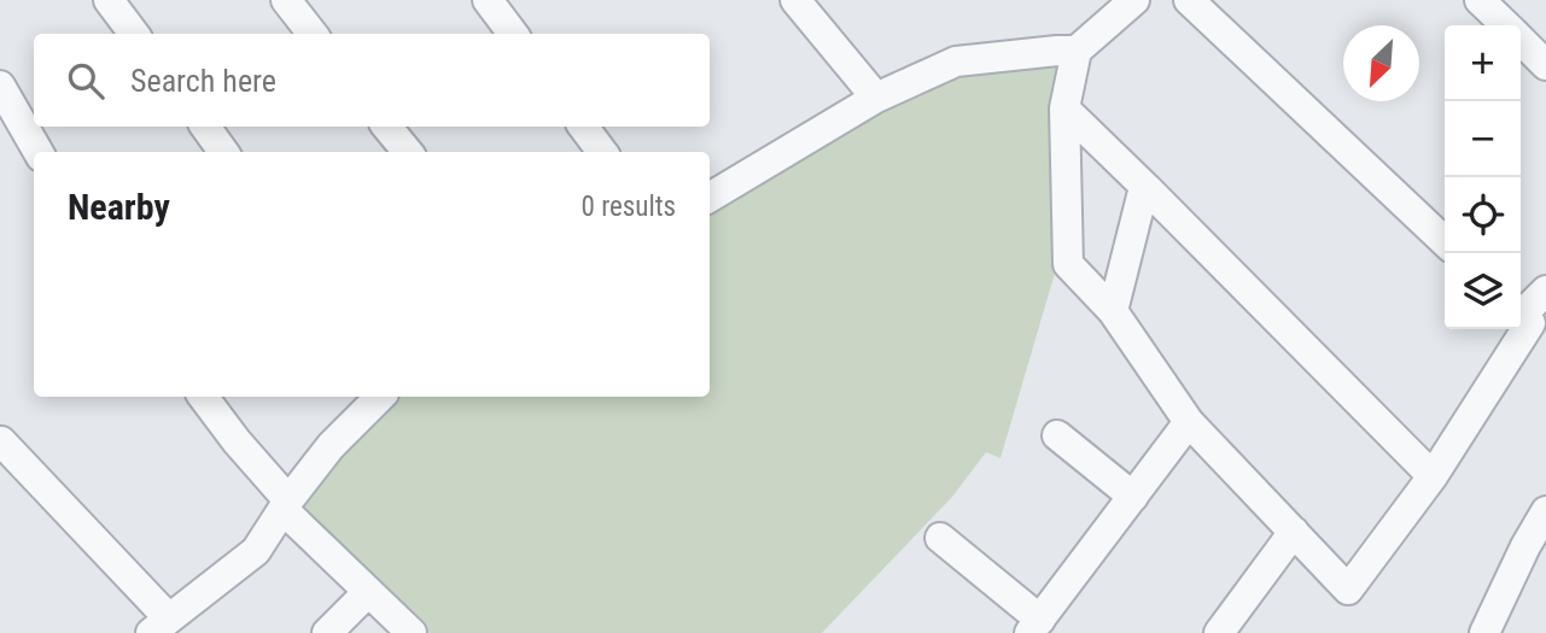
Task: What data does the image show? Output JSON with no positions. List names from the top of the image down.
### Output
{
  "north": "bottom left",
  "page": {
    "map_buttons": ["+", "−"],
    "search": "Search here",
    "heading": ["Nearby", "0 results"]
  }
}
